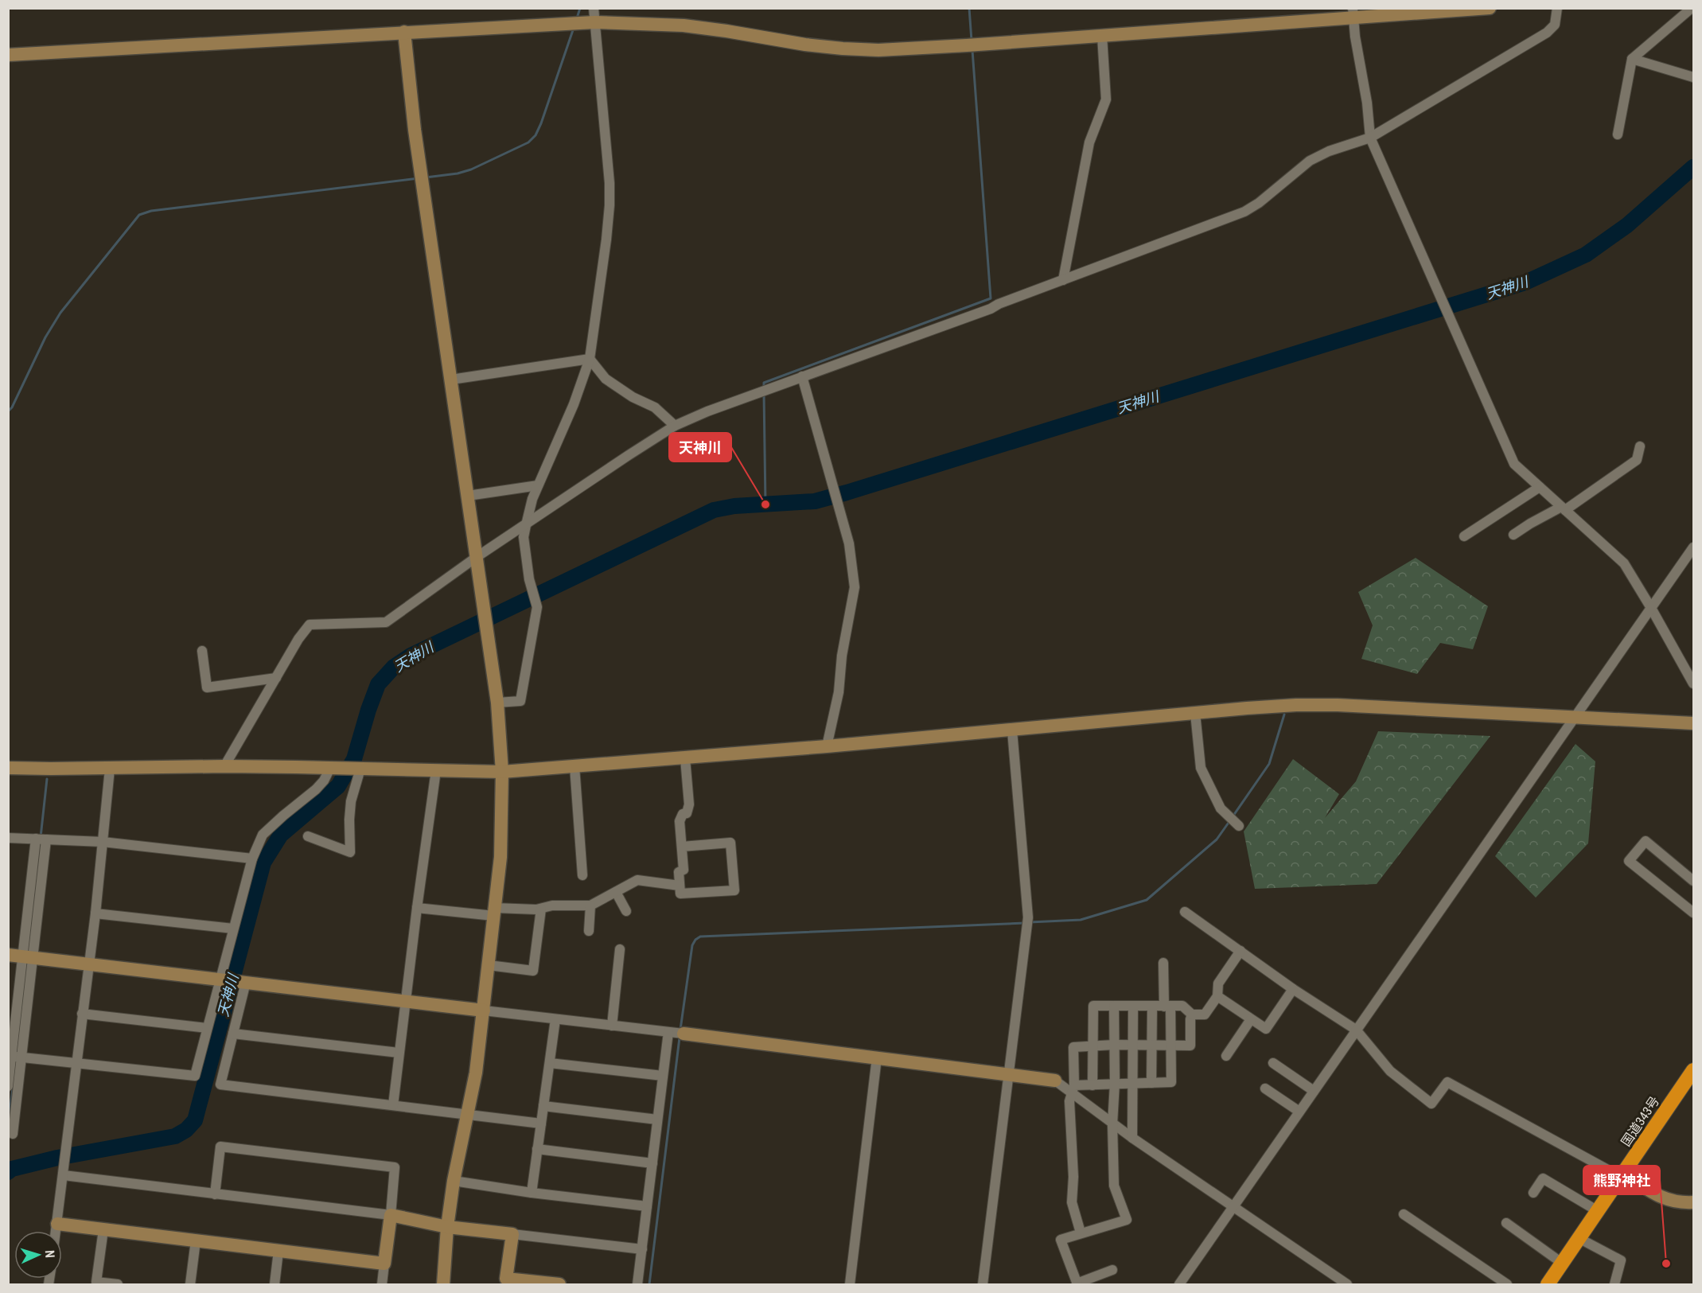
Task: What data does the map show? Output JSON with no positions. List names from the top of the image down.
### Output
{
  "streets": {
    "highway": ["国道343号"]
  },
  "water": ["天神川"],
  "places": ["天神川", "熊野神社"],
  "north": "right"
}
